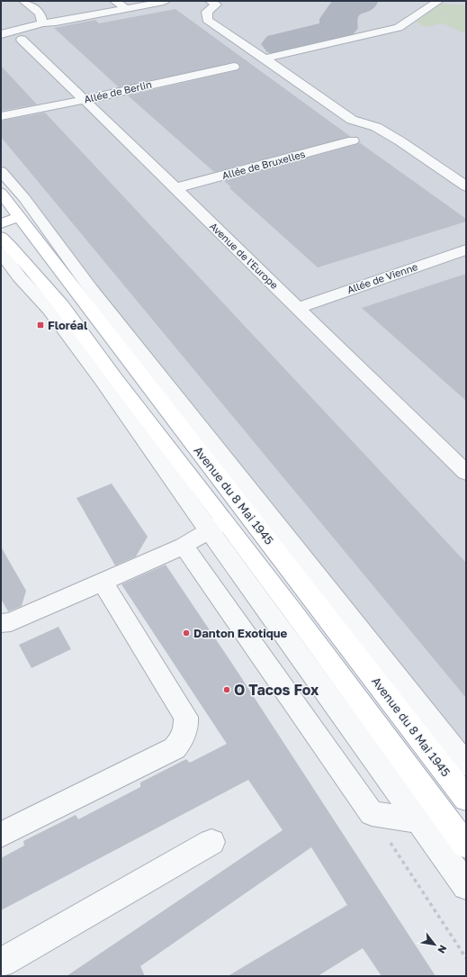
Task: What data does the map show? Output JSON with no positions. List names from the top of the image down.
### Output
{
  "streets": {
    "main road": ["Avenue du 8 Mai 1945"],
    "street": [
      "Allée de Berlin",
      "Allée de Bruxelles",
      "Avenue de l'Europe",
      "Allée de Vienne"
    ]
  },
  "crossings": [
    ["Allée de Berlin", "Avenue de l'Europe"],
    ["Allée de Bruxelles", "Avenue de l'Europe"],
    ["Avenue de l'Europe", "Allée de Vienne"]
  ],
  "places": {
    "transit": ["Floréal"],
    "other": ["Danton Exotique", "O Tacos Fox"]
  },
  "north": "bottom right"
}
